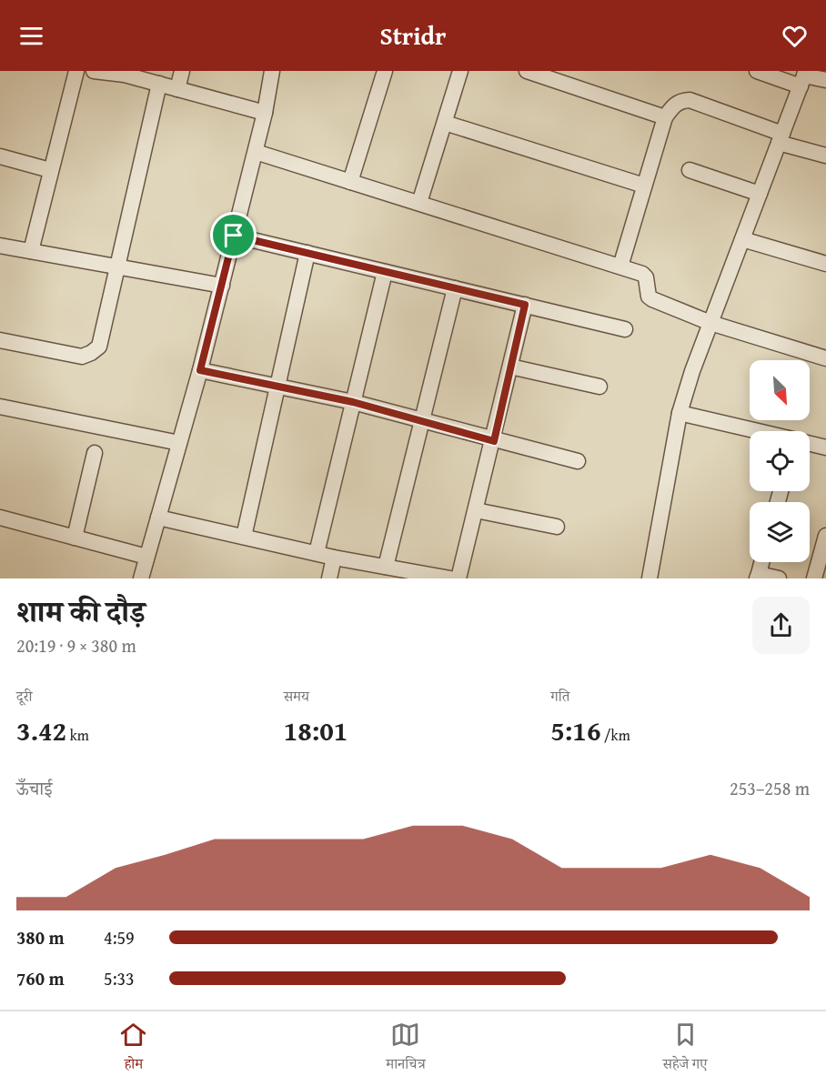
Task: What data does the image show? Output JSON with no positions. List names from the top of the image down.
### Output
{
  "north": "bottom right",
  "page": {
    "header": "Stridr",
    "heading": ["शाम की दौड़", "20:19 · 9 × 380 m"],
    "stats": [
      ["दूरी", "3.42 km"],
      ["समय", "18:01"],
      ["गति", "5:16 /km"]
    ],
    "chart": ["ऊँचाई", "253–258 m"],
    "list": [
      {
        "name": "380 m",
        "note": "4:59"
      },
      {
        "name": "760 m",
        "note": "5:33"
      }
    ],
    "tabs": ["होम", "मानचित्र", "सहेजे गए"]
  }
}
